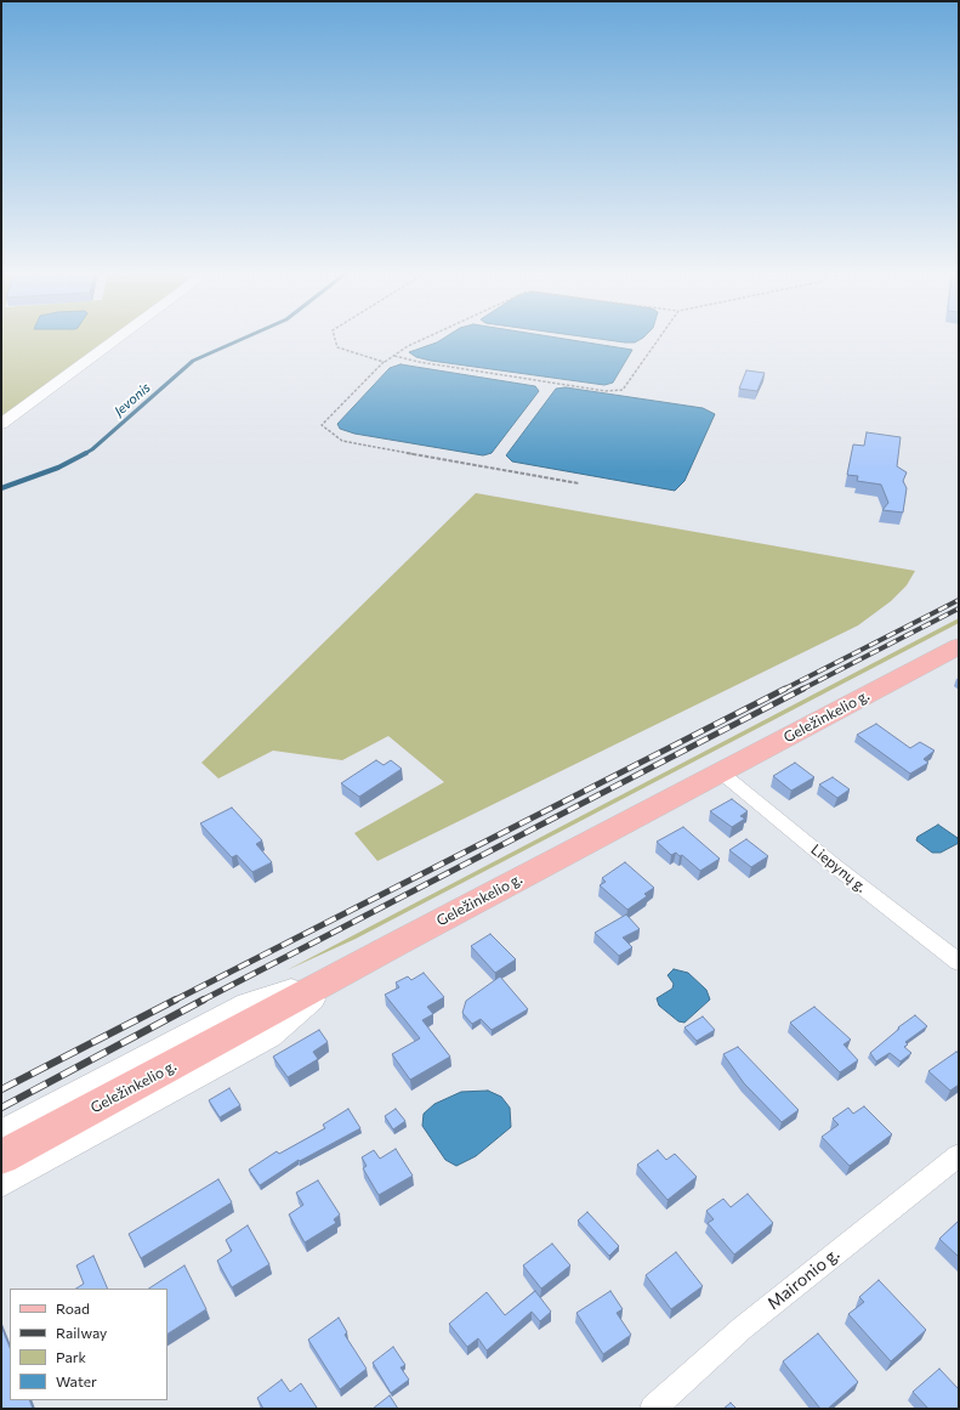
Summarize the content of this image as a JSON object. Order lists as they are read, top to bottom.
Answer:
{
  "streets": {
    "main road": ["Geležinkelio g."],
    "street": ["Liepynų g.", "Maironio g."]
  },
  "crossings": [
    ["Geležinkelio g.", "Liepynų g."]
  ],
  "water": ["Jevonis"],
  "legend": [
    "Road",
    "Railway",
    "Park",
    "Water"
  ]
}
